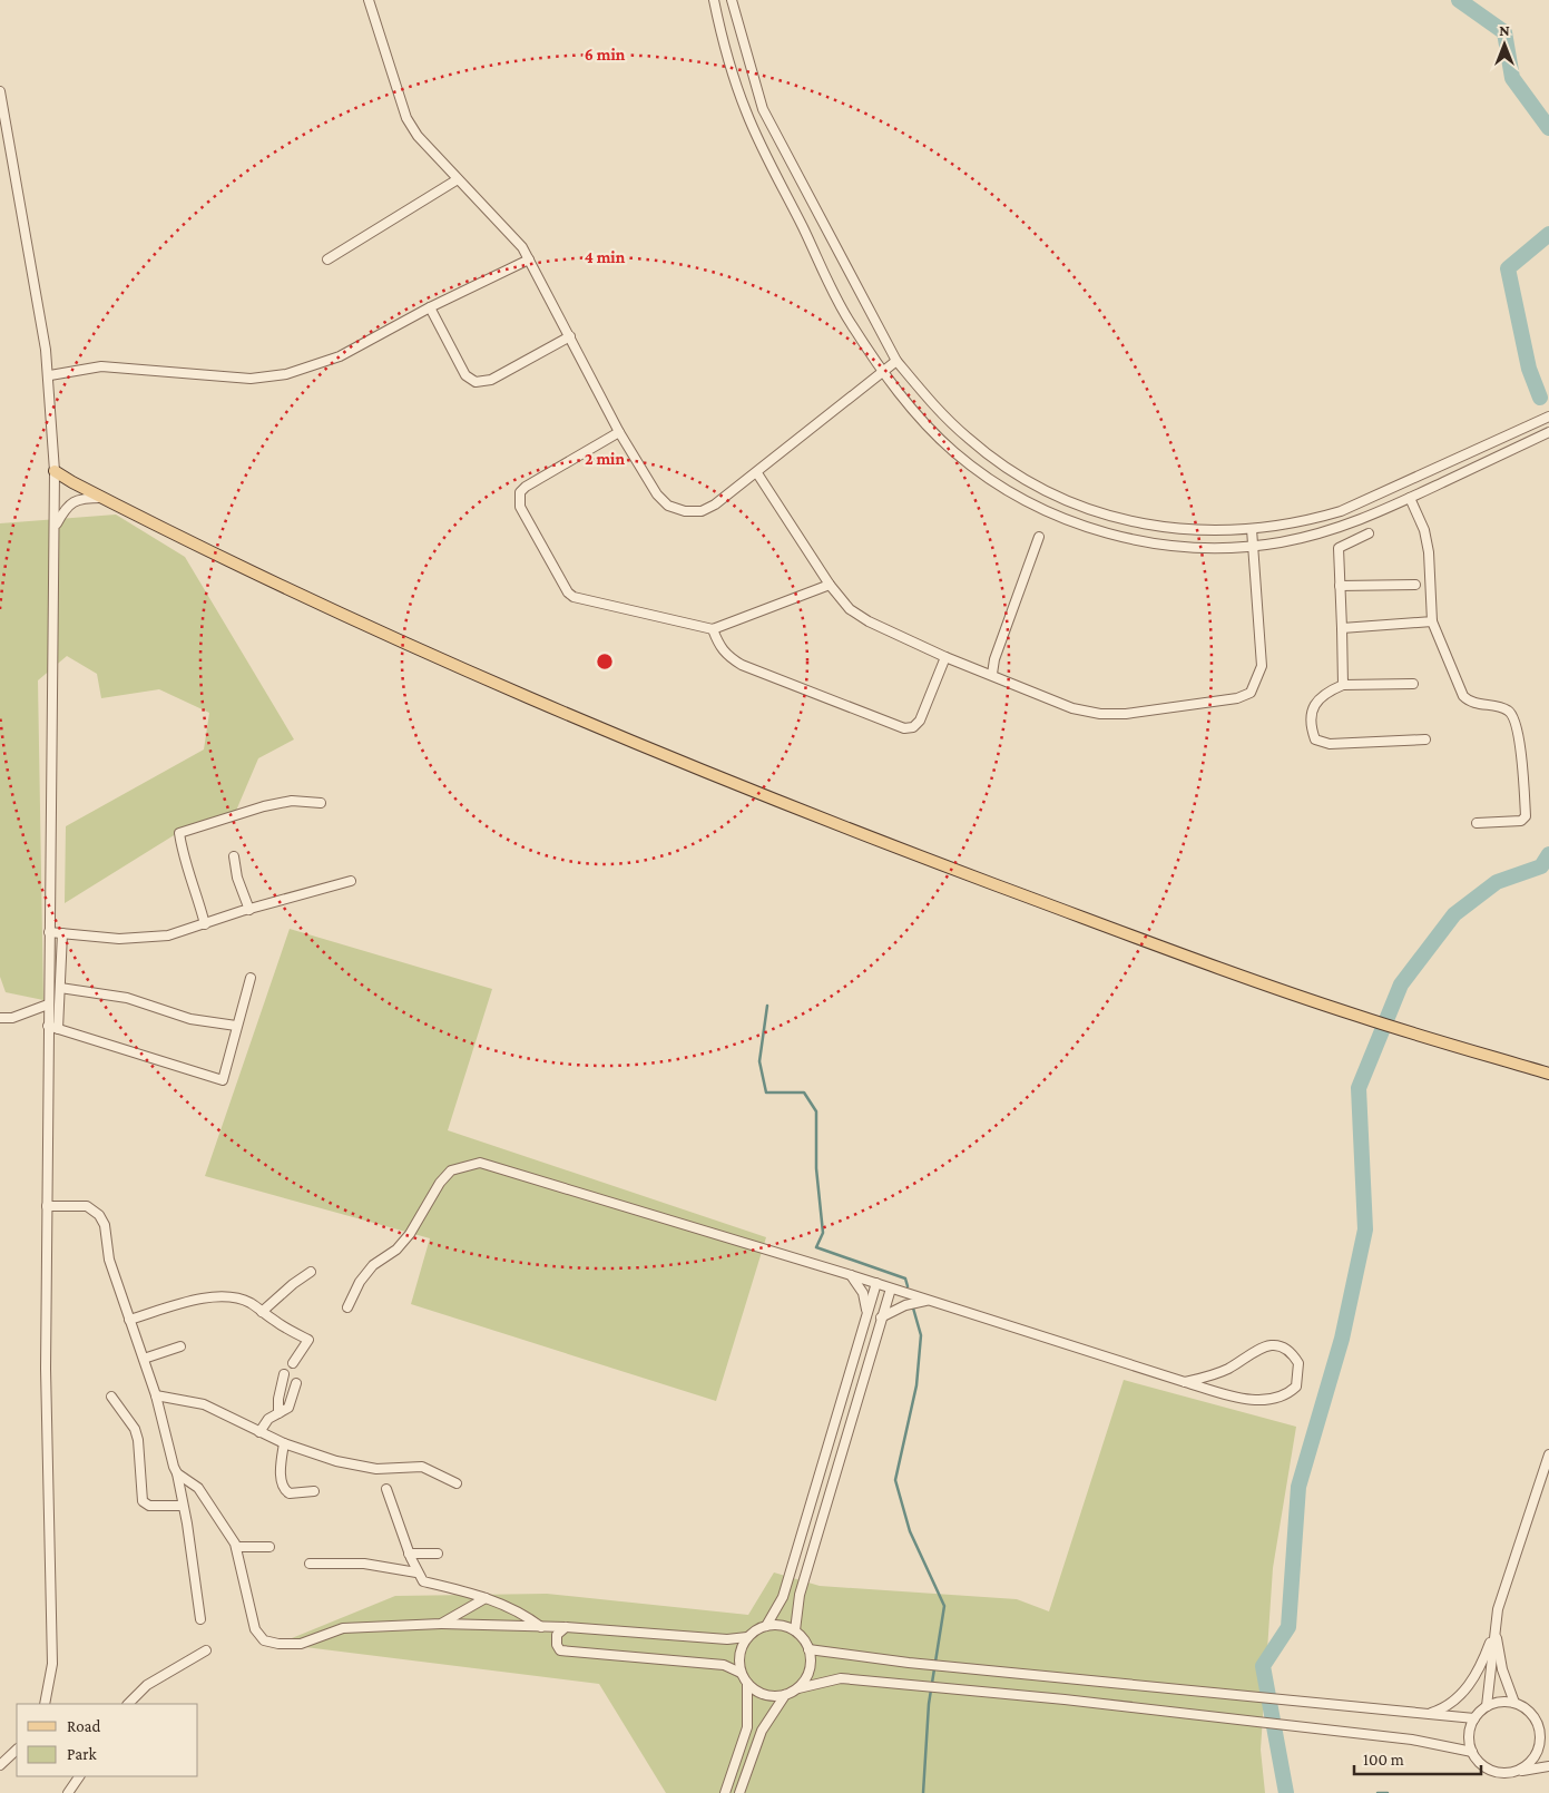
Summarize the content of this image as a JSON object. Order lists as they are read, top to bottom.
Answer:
{
  "legend": ["Road", "Park"],
  "scale_bar": "100 m",
  "north": "top",
  "rings": ["6 min", "4 min", "2 min"]
}
